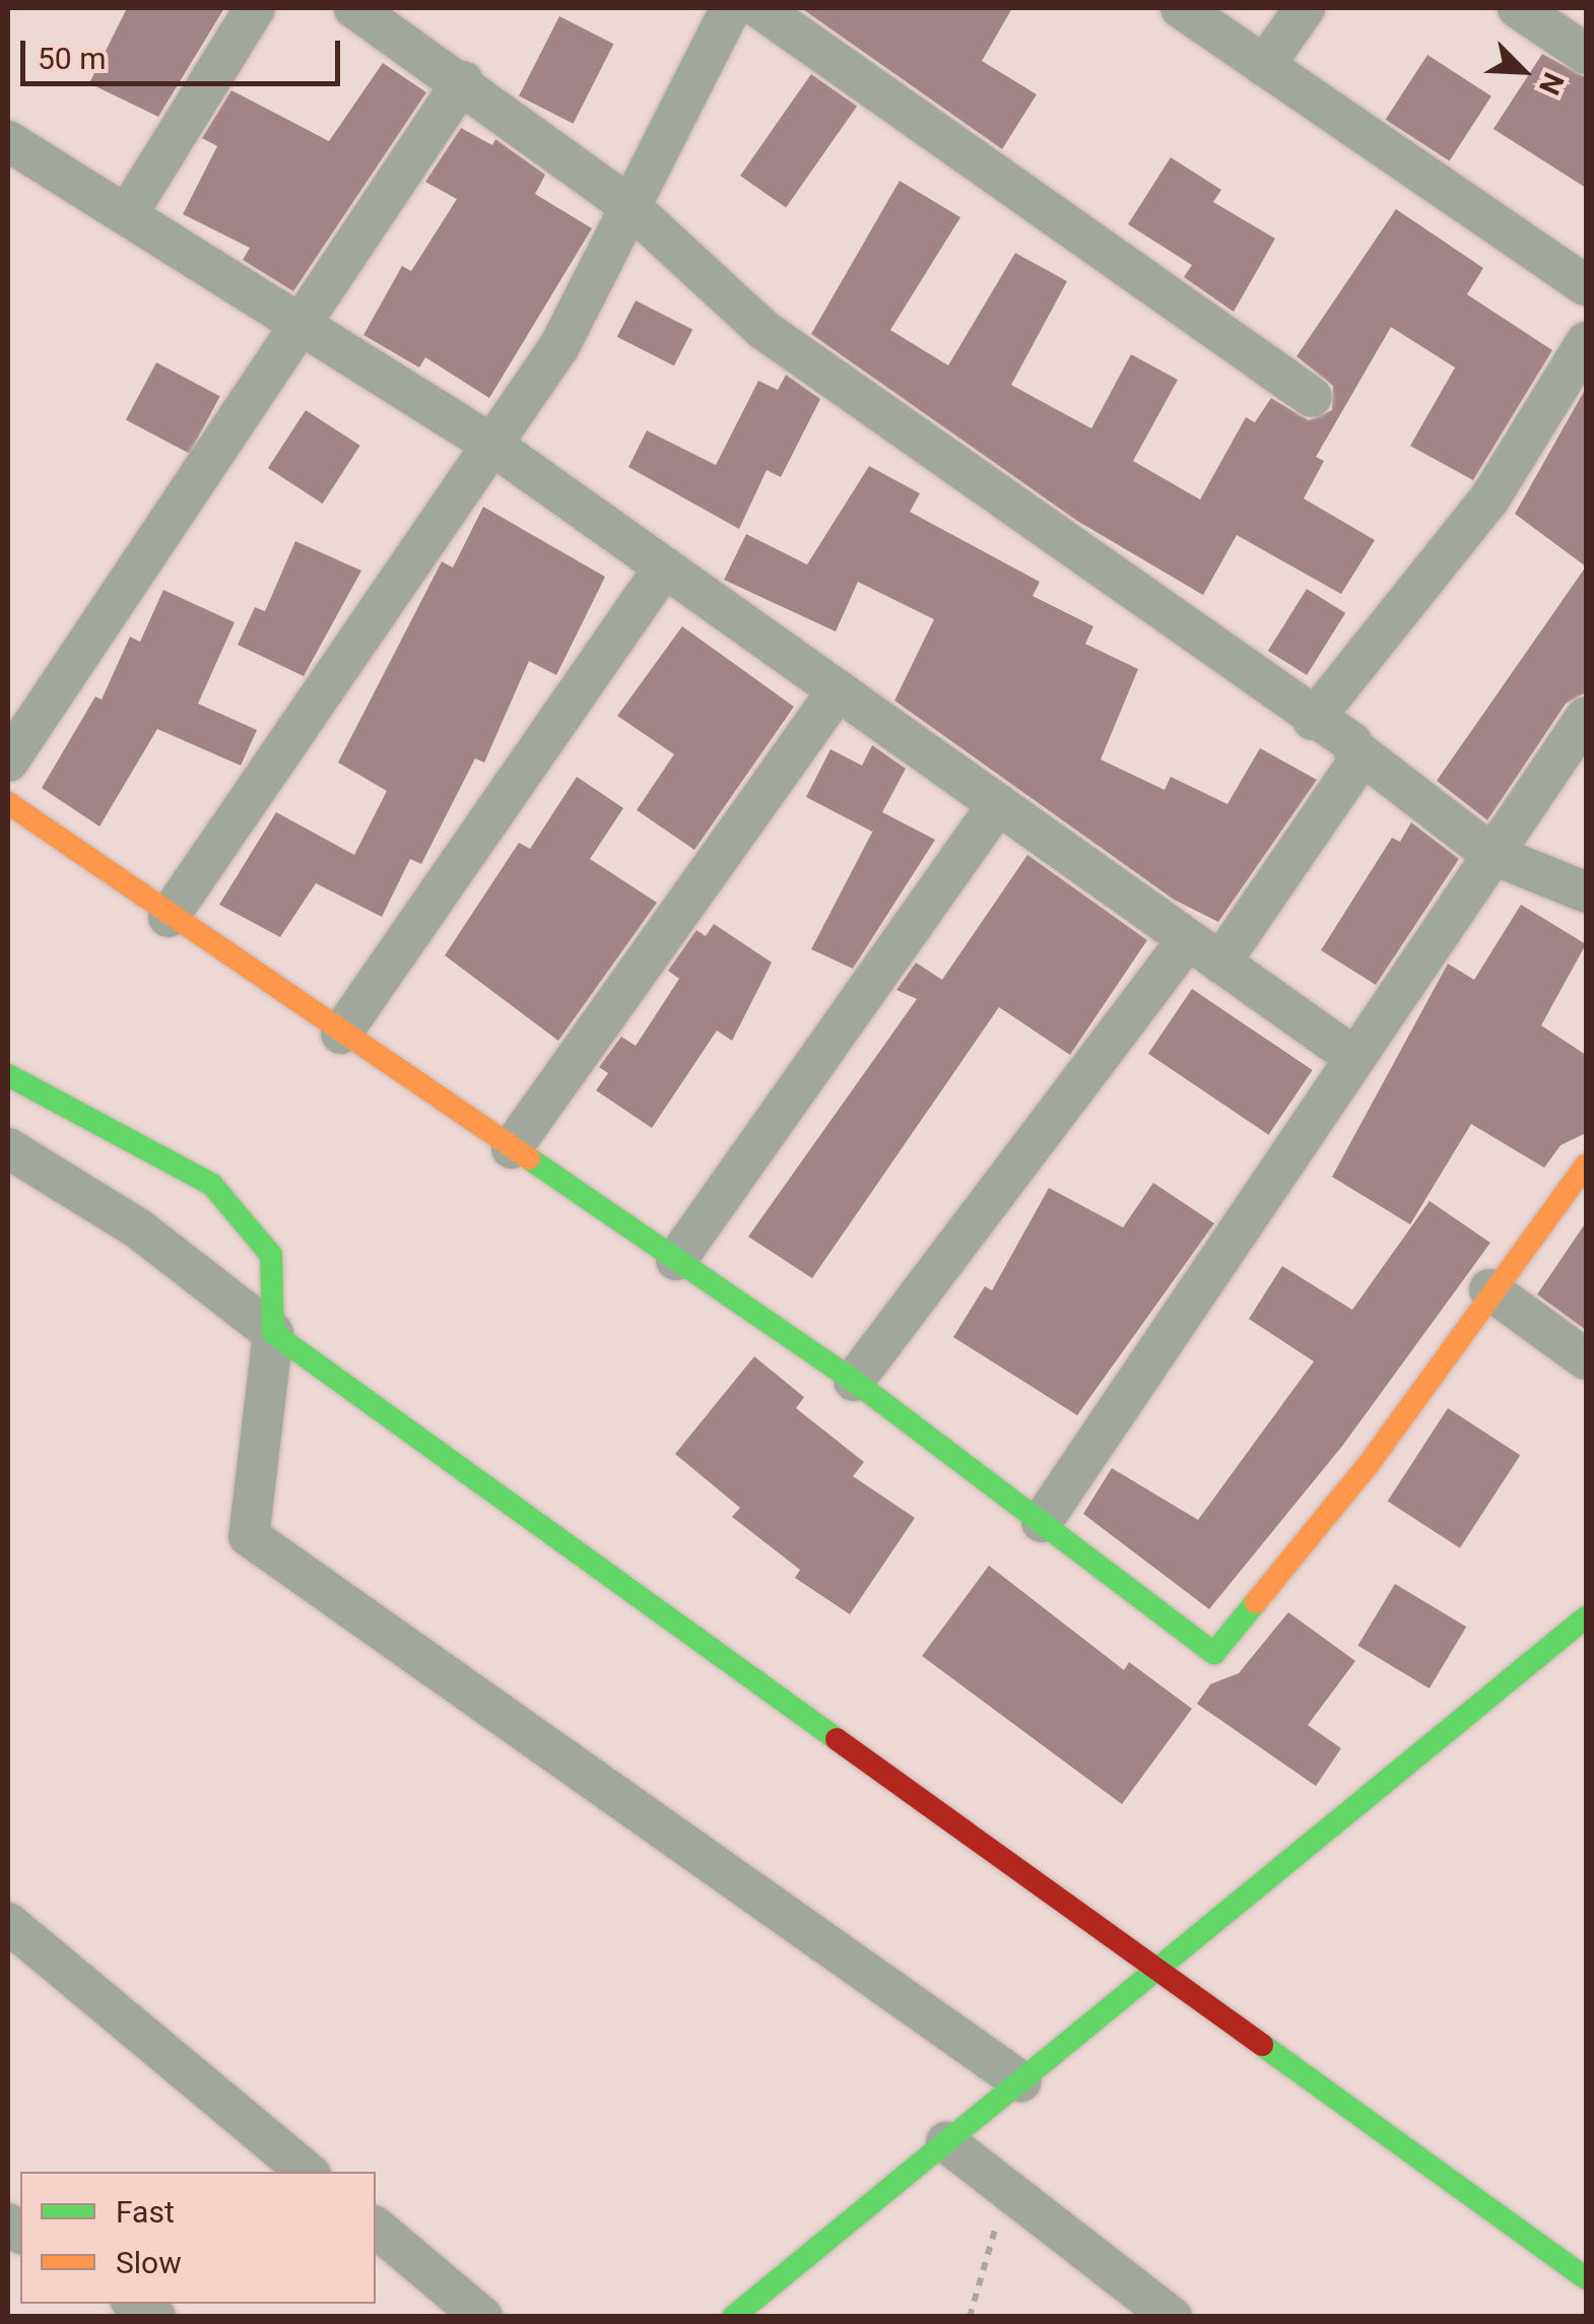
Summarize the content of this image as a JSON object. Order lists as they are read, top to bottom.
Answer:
{
  "legend": ["Fast", "Slow"],
  "scale_bar": "50 m",
  "north": "bottom right"
}
